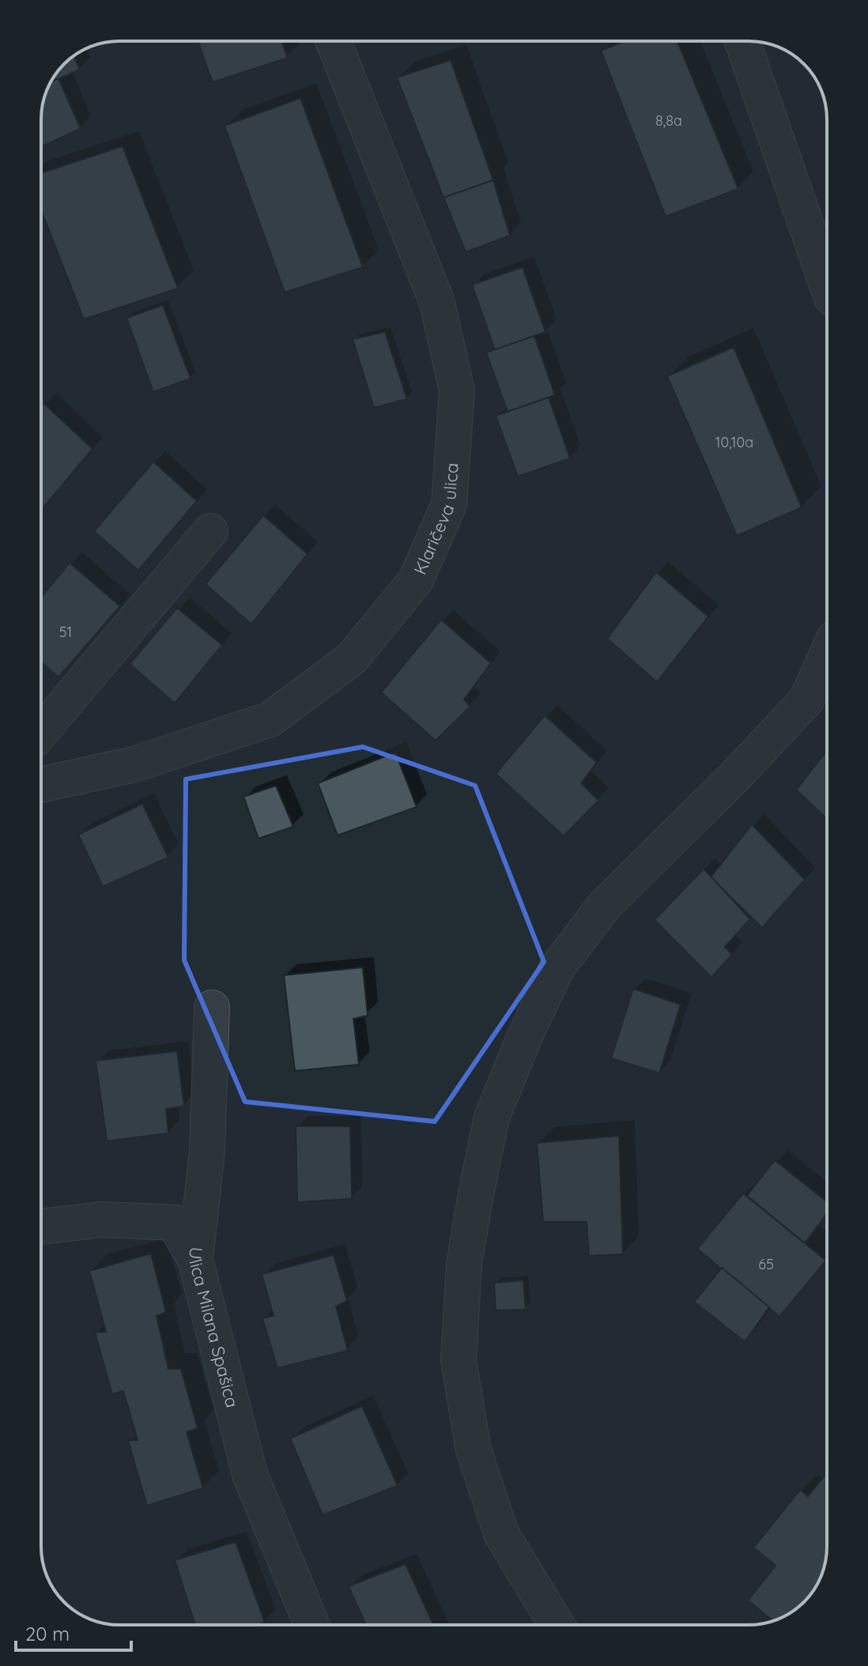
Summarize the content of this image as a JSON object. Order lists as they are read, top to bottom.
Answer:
{
  "streets": {
    "street": ["Klaričeva ulica", "Ulica Milana Spašica"]
  },
  "house_numbers": [
    "8,8a",
    "10,10a",
    "51",
    "65"
  ],
  "scale_bar": "20 m"
}
